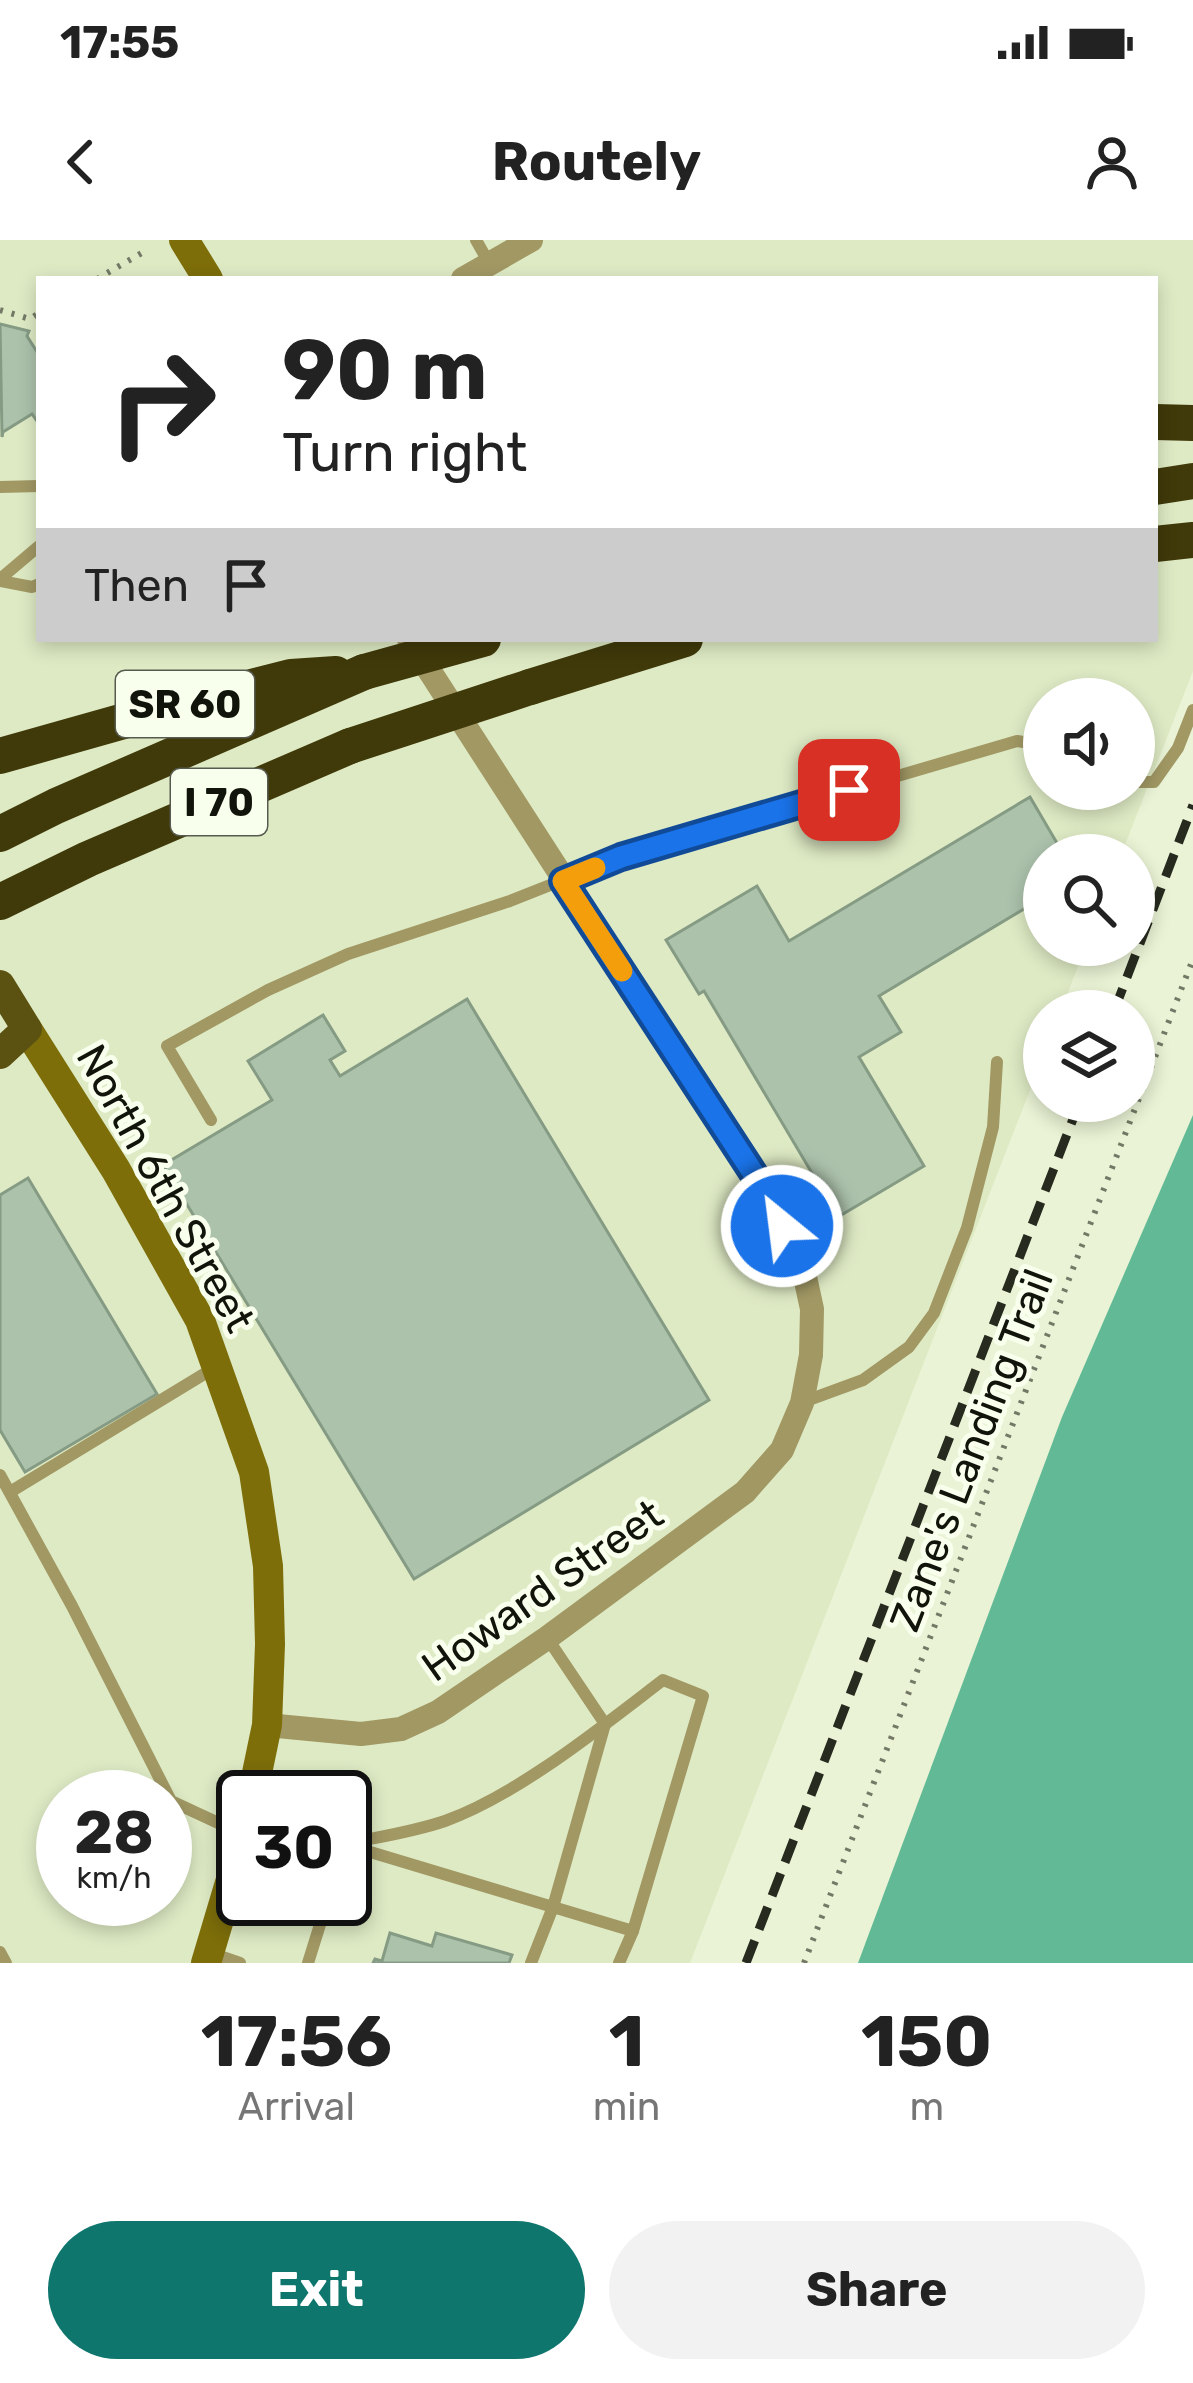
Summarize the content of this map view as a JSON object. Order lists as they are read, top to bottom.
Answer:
{
  "streets": {
    "highway": ["SR 60", "I 70"],
    "main road": ["North 6th Street"],
    "street": ["Howard Street"],
    "path": ["Zane's Landing Trail"]
  },
  "crossings": [
    ["SR 60", "I 70"],
    ["North 6th Street", "Howard Street"]
  ],
  "page": {
    "status": "17:55",
    "header": "Routely",
    "turn": ["90 m", "Turn right"],
    "then": "Then",
    "speed": "28 km/h",
    "limit": "30",
    "eta": [
      "17:56",
      "Arrival",
      "1",
      "min",
      "150",
      "m"
    ],
    "buttons": ["Exit", "Share"]
  }
}
